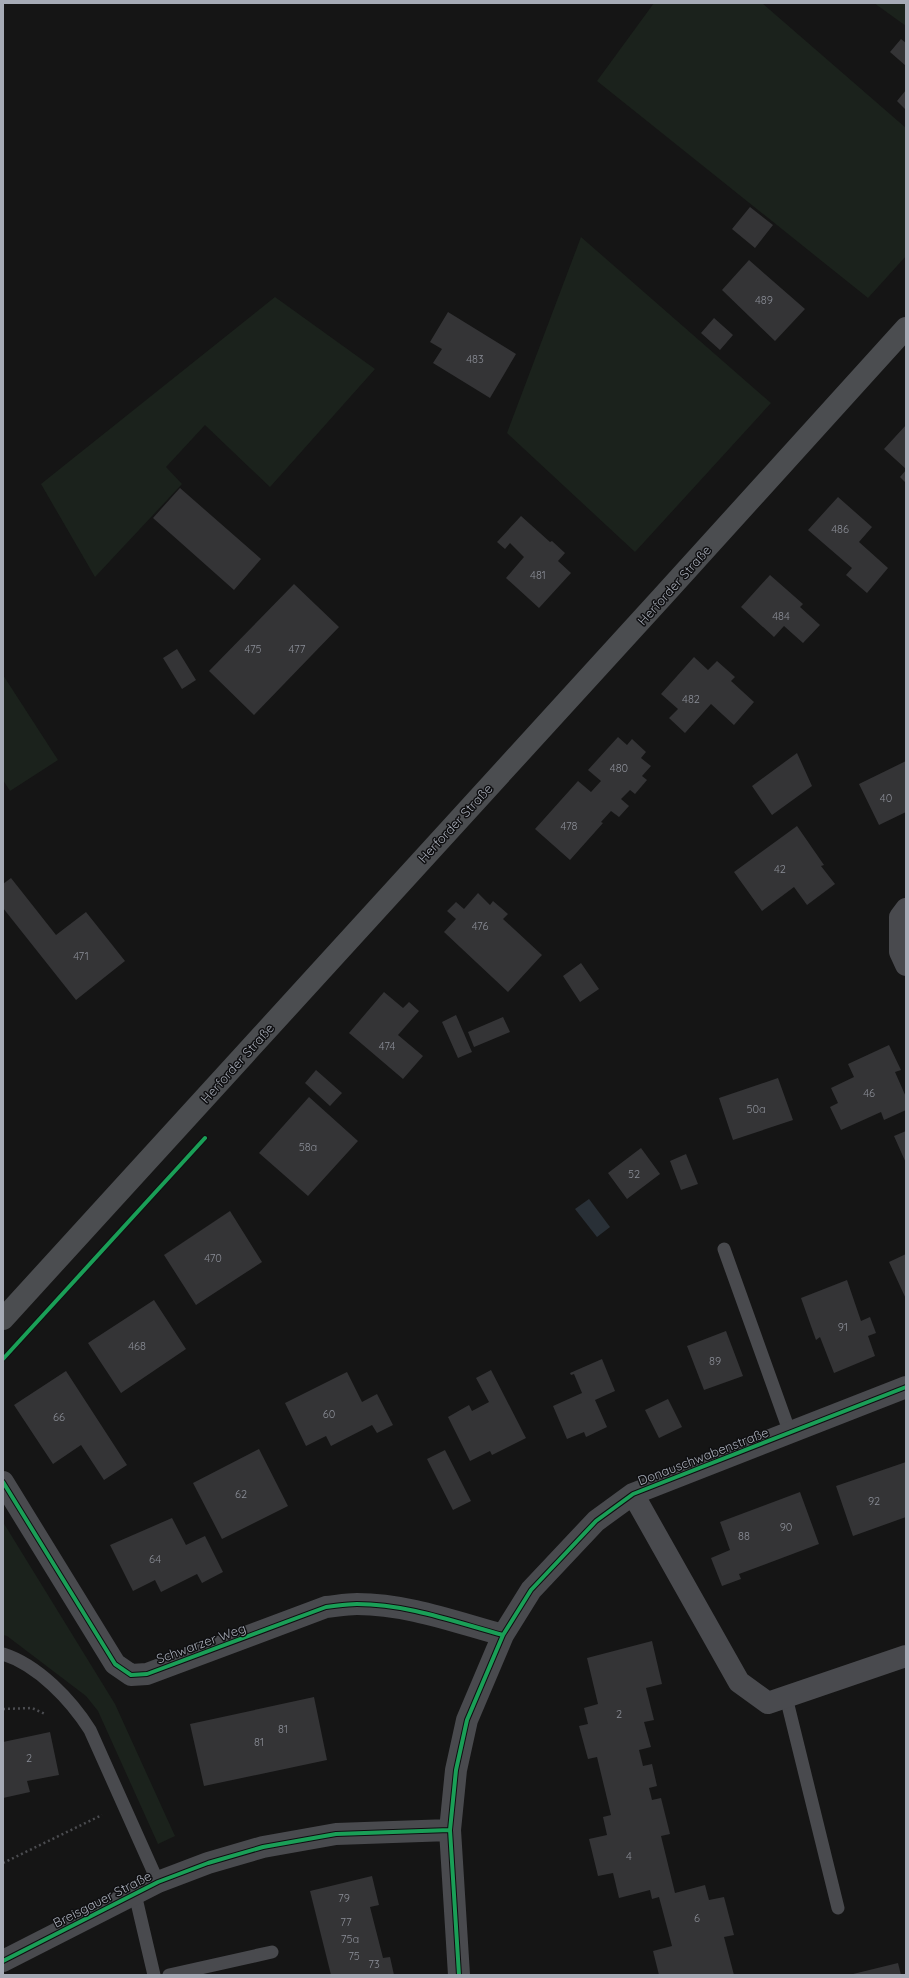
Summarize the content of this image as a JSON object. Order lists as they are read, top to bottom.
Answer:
{
  "streets": {
    "main road": ["Herforder Straße"],
    "street": ["Donauschwabenstraße", "Schwarzer Weg", "Breisgauer Straße"]
  },
  "crossings": [
    ["Donauschwabenstraße", "Schwarzer Weg"],
    ["Donauschwabenstraße", "Breisgauer Straße"]
  ],
  "house_numbers": [
    "489",
    "483",
    "486",
    "481",
    "484",
    "475",
    "477",
    "482",
    "480",
    "40",
    "478",
    "42",
    "476",
    "471",
    "474",
    "46",
    "50a",
    "58a",
    "52",
    "470",
    "91",
    "468",
    "89",
    "60",
    "66",
    "62",
    "92",
    "90",
    "88",
    "64",
    "2",
    "81",
    "81",
    "2",
    "4",
    "79",
    "6",
    "77",
    "75a",
    "75",
    "73"
  ]
}
